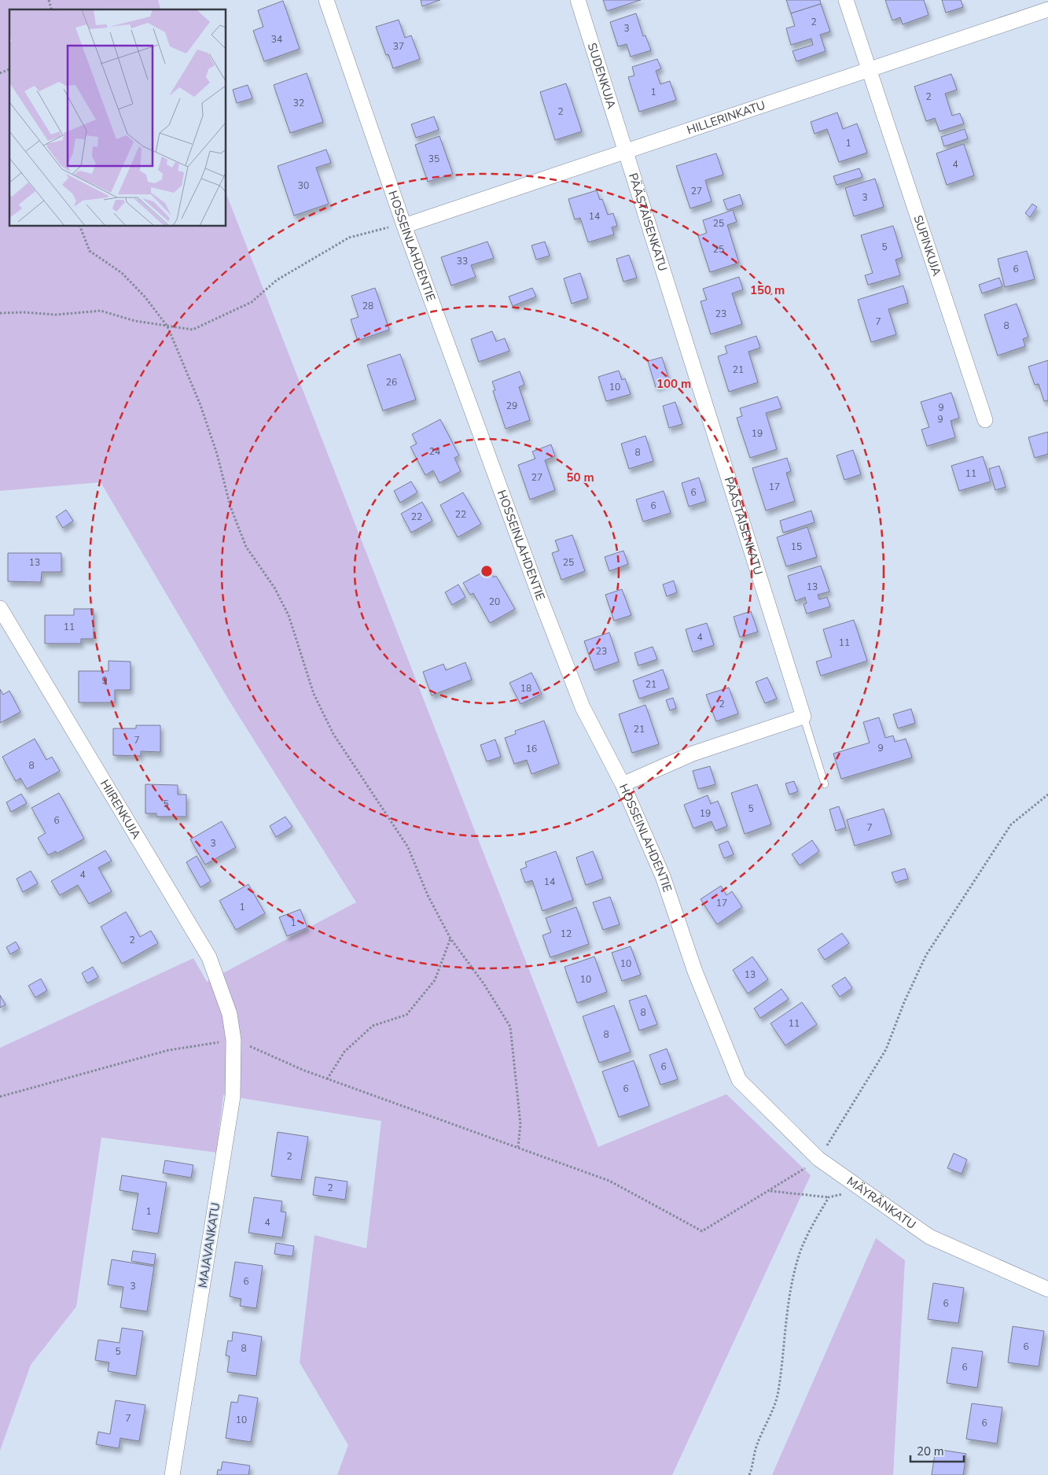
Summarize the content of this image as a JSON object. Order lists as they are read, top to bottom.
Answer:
{
  "streets": {
    "street": [
      "SUDENKUJA",
      "HILLERINKATU",
      "PÄÄSTÄISENKATU",
      "HOSSEINLAHDENTIE",
      "SUPINKUJA",
      "HIIRENKUJA",
      "MÄYRÄNKATU",
      "MAJAVANKATU"
    ]
  },
  "crossings": [
    ["SUDENKUJA", "HILLERINKATU"],
    ["SUDENKUJA", "PÄÄSTÄISENKATU"],
    ["HILLERINKATU", "PÄÄSTÄISENKATU"],
    ["HILLERINKATU", "HOSSEINLAHDENTIE"],
    ["HILLERINKATU", "SUPINKUJA"],
    ["HOSSEINLAHDENTIE", "MÄYRÄNKATU"],
    ["HIIRENKUJA", "MAJAVANKATU"]
  ],
  "house_numbers": [
    "2",
    "3",
    "34",
    "37",
    "1",
    "2",
    "32",
    "2",
    "1",
    "35",
    "4",
    "30",
    "27",
    "3",
    "14",
    "25",
    "5",
    "25",
    "33",
    "6",
    "28",
    "23",
    "7",
    "8",
    "21",
    "26",
    "10",
    "29",
    "9",
    "9",
    "19",
    "24",
    "8",
    "11",
    "27",
    "17",
    "6",
    "6",
    "22",
    "22",
    "15",
    "13",
    "25",
    "13",
    "20",
    "11",
    "4",
    "11",
    "23",
    "9",
    "21",
    "18",
    "2",
    "21",
    "7",
    "9",
    "16",
    "8",
    "5",
    "5",
    "19",
    "6",
    "7",
    "3",
    "4",
    "14",
    "17",
    "1",
    "1",
    "12",
    "2",
    "10",
    "13",
    "10",
    "8",
    "11",
    "8",
    "6",
    "6",
    "2",
    "2",
    "1",
    "4",
    "6",
    "3",
    "6",
    "6",
    "8",
    "5",
    "6",
    "7",
    "10",
    "6"
  ],
  "scale_bar": "20 m",
  "rings": ["150 m", "100 m", "50 m"]
}
